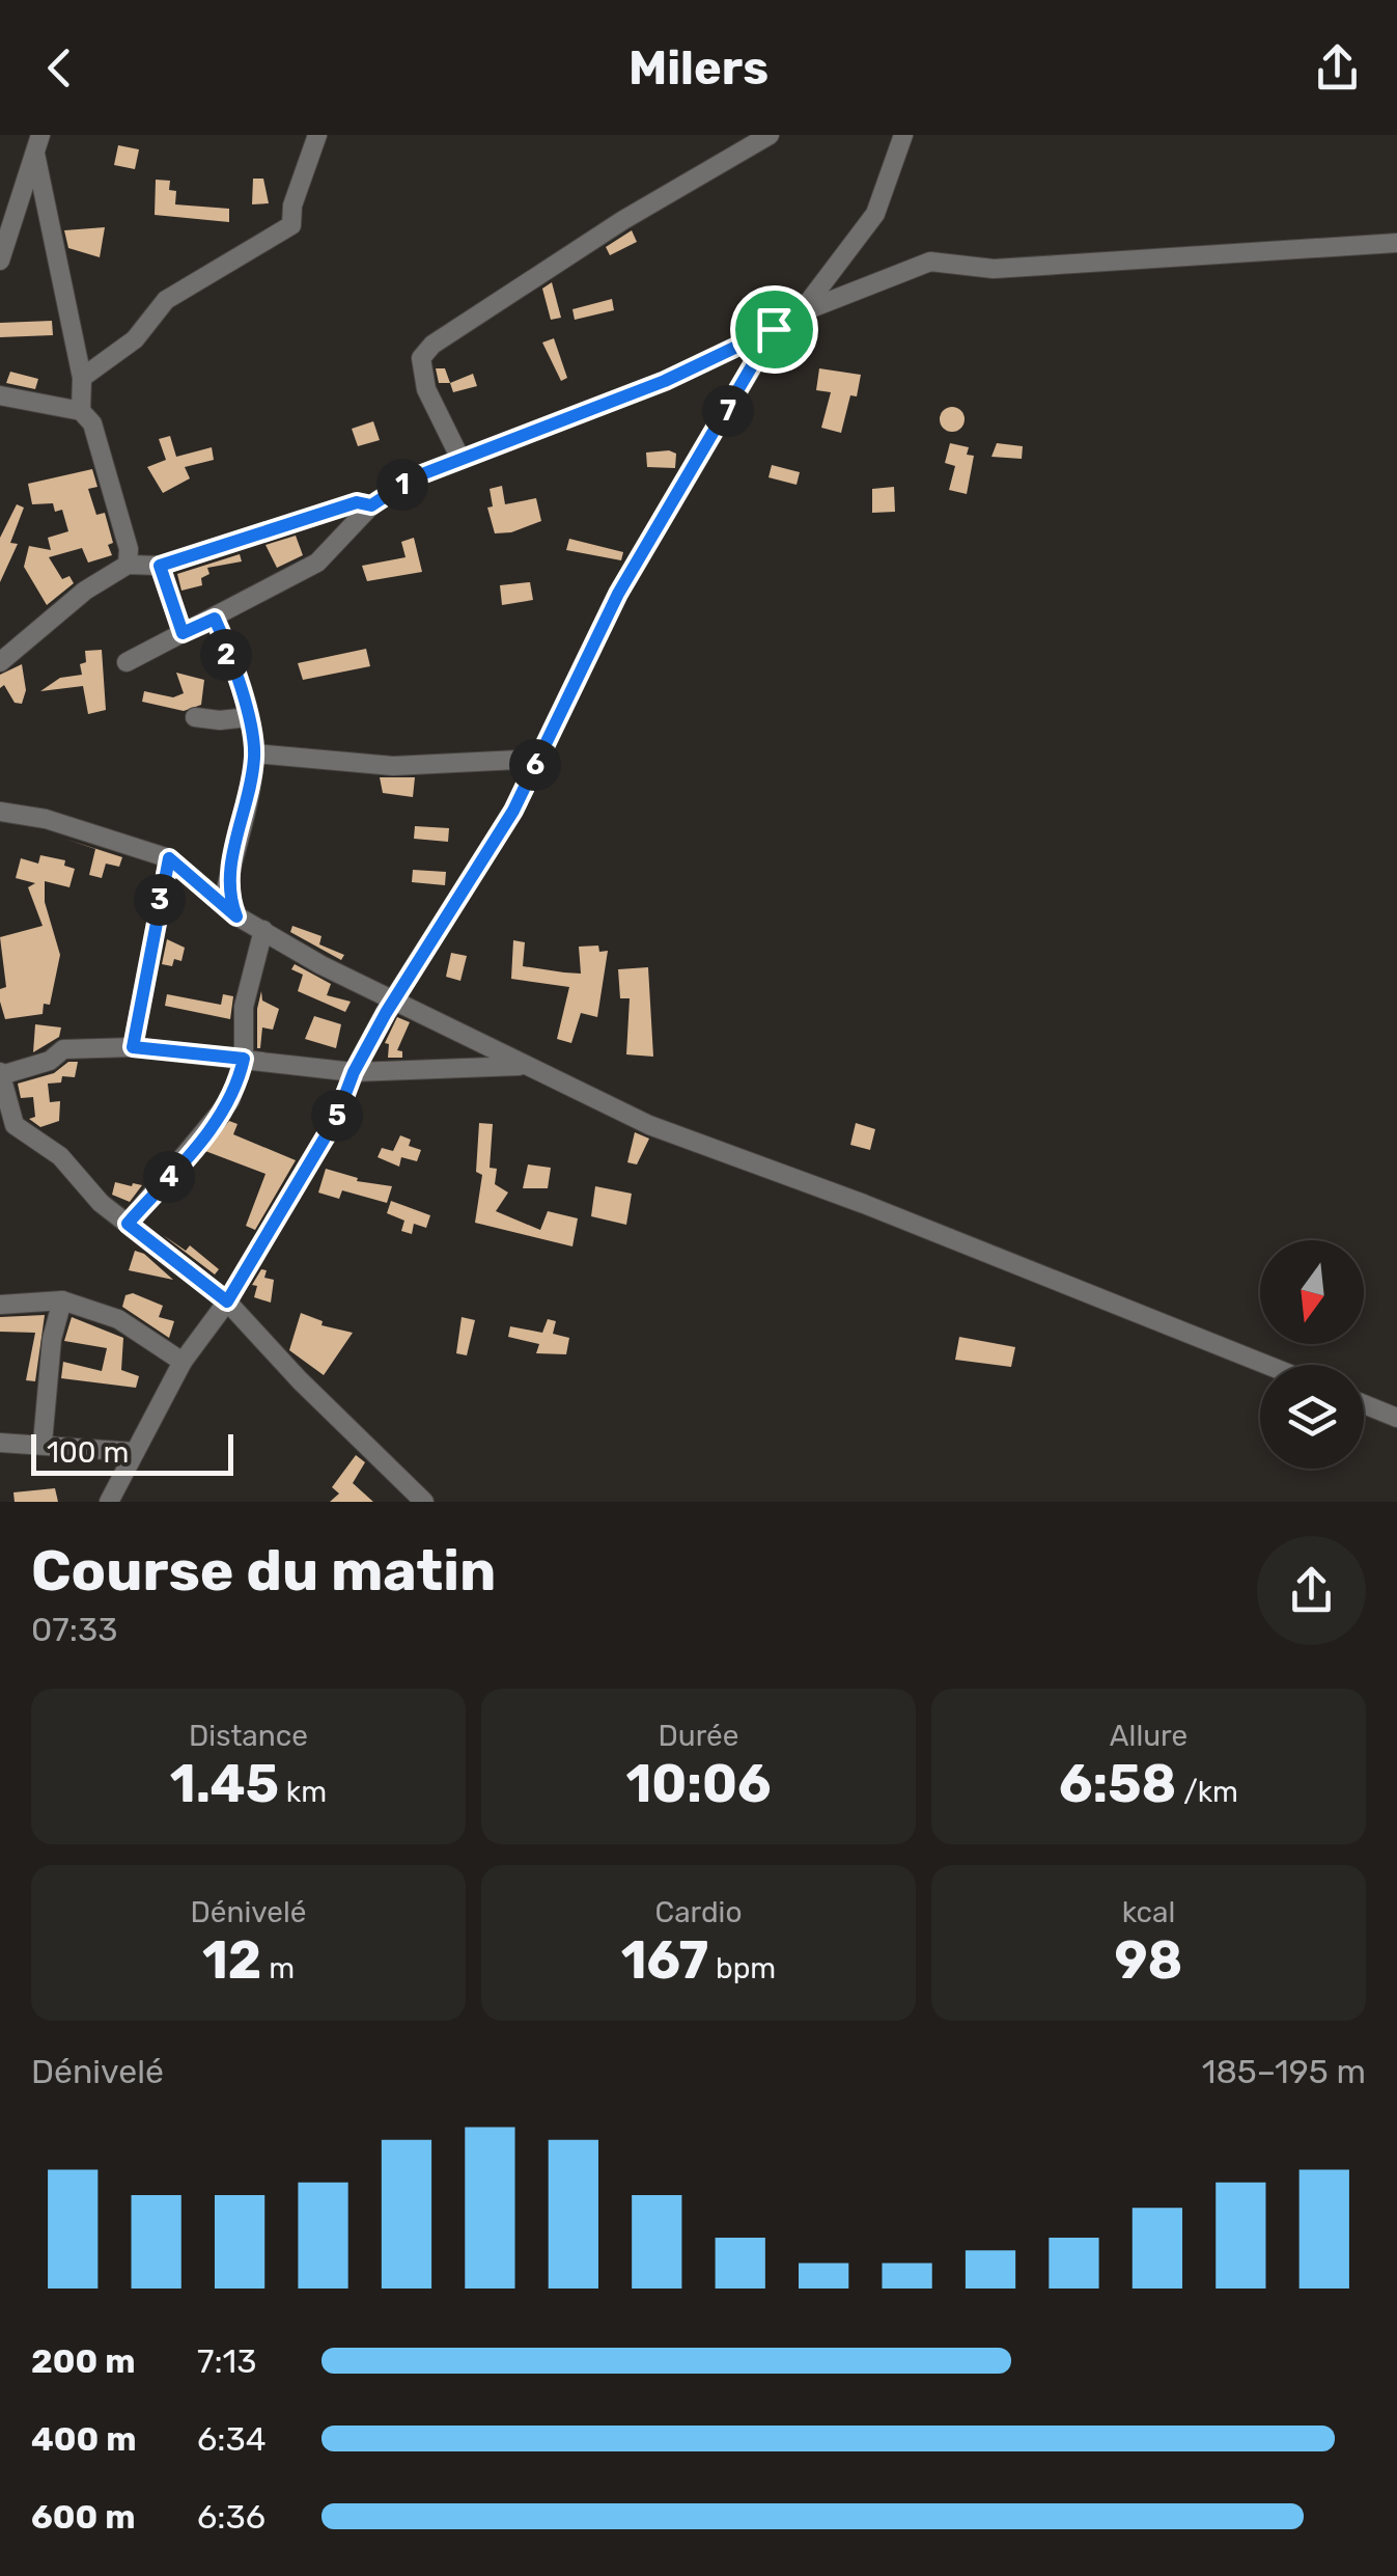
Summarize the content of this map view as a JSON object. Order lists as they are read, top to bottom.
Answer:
{
  "scale_bar": "100 m",
  "north": "bottom",
  "page": {
    "header": "Milers",
    "pins": [
      "7",
      "1",
      "2",
      "6",
      "3",
      "5",
      "4"
    ],
    "scale": "100 m",
    "heading": ["Course du matin", "07:33"],
    "stats": [
      ["Distance", "1.45 km"],
      ["Durée", "10:06"],
      ["Allure", "6:58 /km"],
      ["Dénivelé", "12 m"],
      ["Cardio", "167 bpm"],
      ["kcal", "98"]
    ],
    "chart": ["Dénivelé", "185–195 m"],
    "list": [
      {
        "name": "200 m",
        "note": "7:13"
      },
      {
        "name": "400 m",
        "note": "6:34"
      },
      {
        "name": "600 m",
        "note": "6:36"
      }
    ]
  }
}
